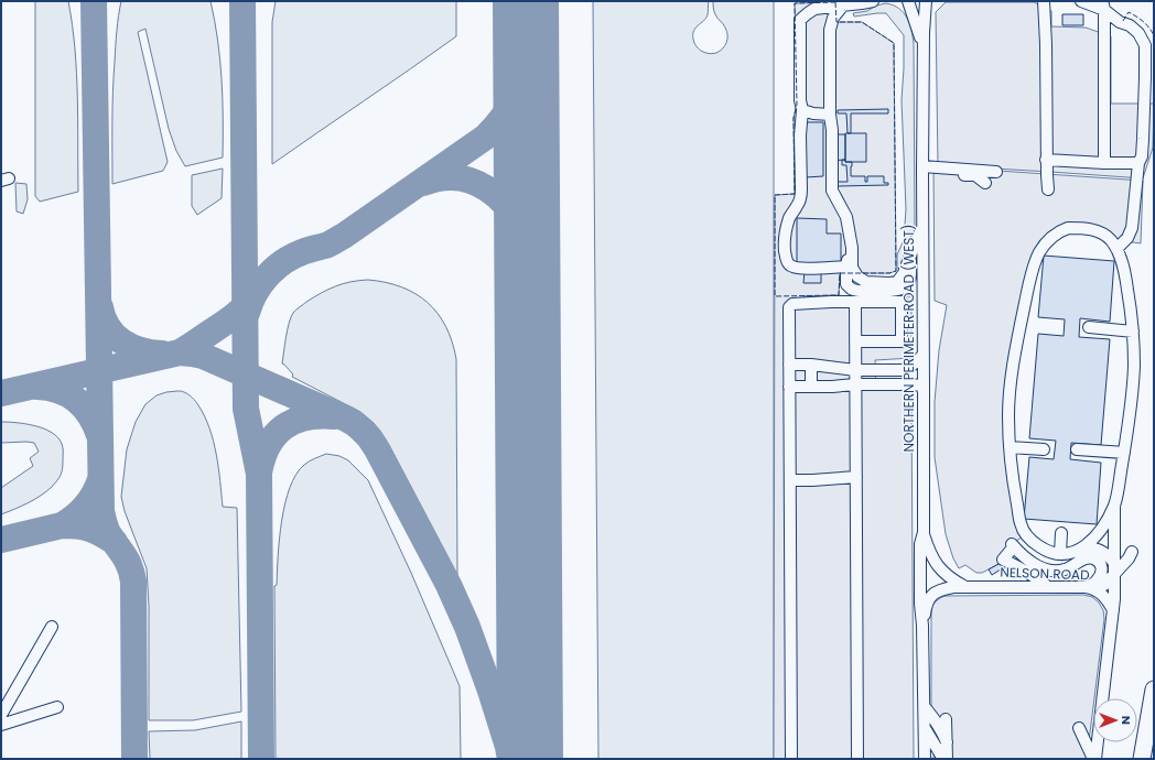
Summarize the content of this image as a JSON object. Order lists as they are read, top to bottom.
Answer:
{
  "streets": {
    "street": ["NORTHERN PERIMETER ROAD (WEST)", "NELSON ROAD"]
  },
  "crossings": [
    ["NORTHERN PERIMETER ROAD (WEST)", "NELSON ROAD"]
  ],
  "north": "right"
}
